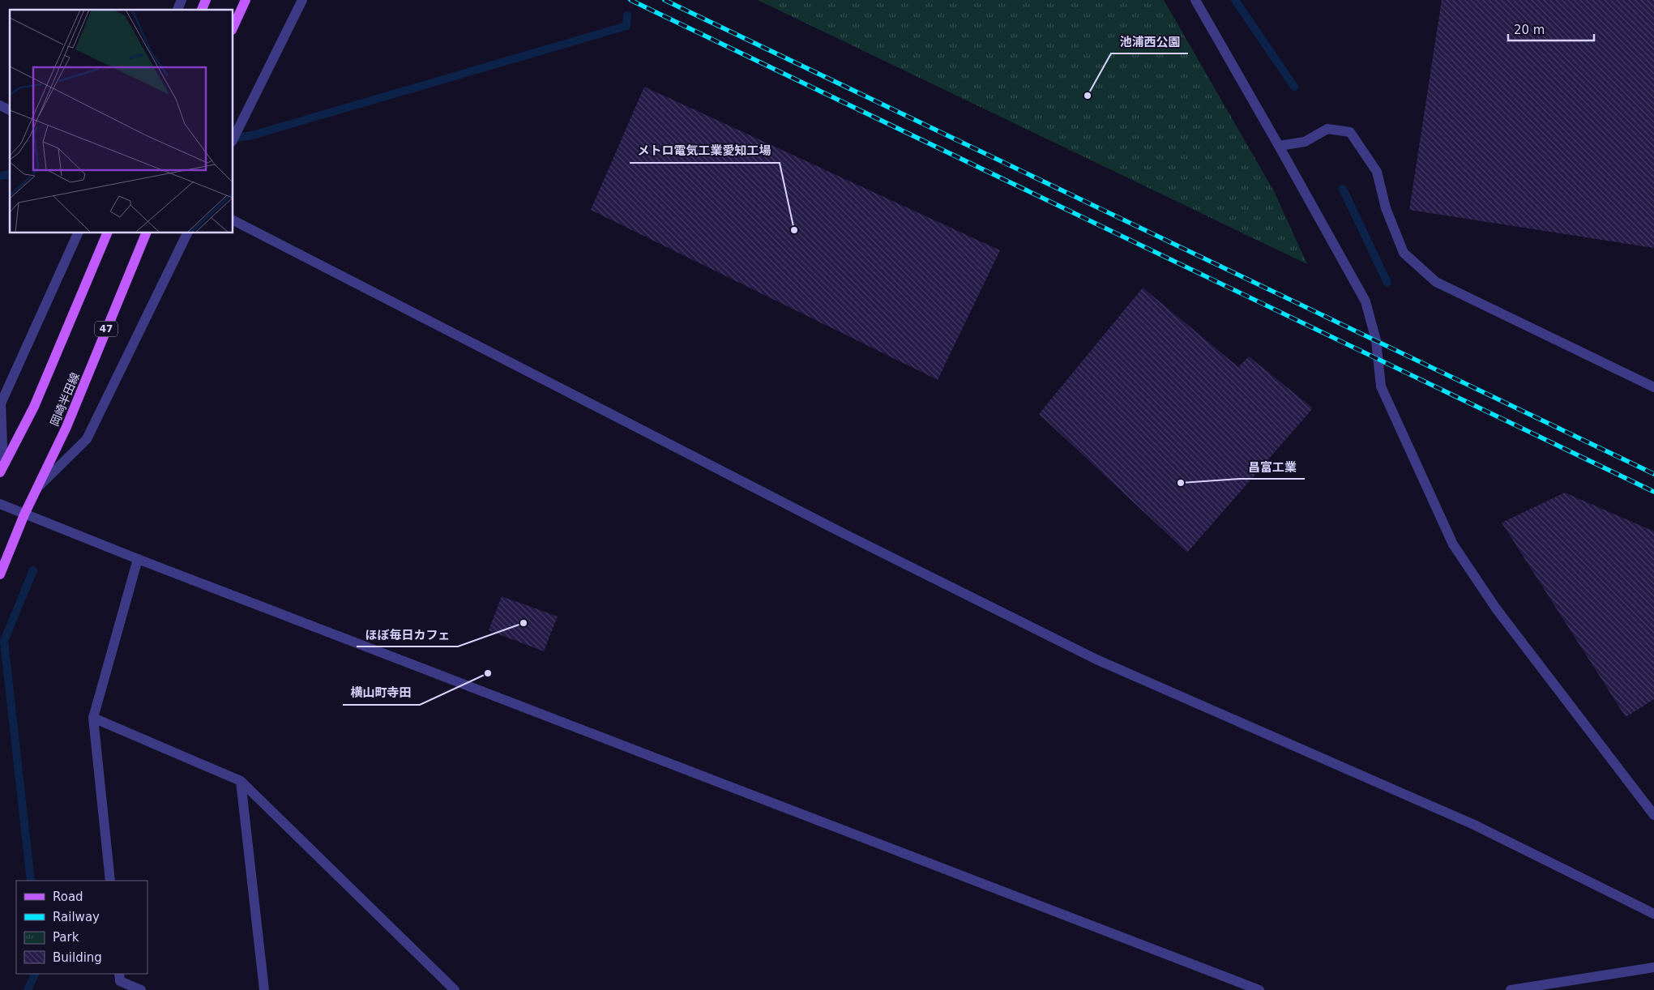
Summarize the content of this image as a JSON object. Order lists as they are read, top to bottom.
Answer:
{
  "streets": {
    "main road": ["47", "岡崎半田線"]
  },
  "places": [
    "池浦西公園",
    "メトロ電気工業愛知工場",
    "昌富工業",
    "ほぼ毎日カフェ",
    "横山町寺田"
  ],
  "legend": [
    "Road",
    "Railway",
    "Park",
    "Building"
  ],
  "scale_bar": "20 m"
}
